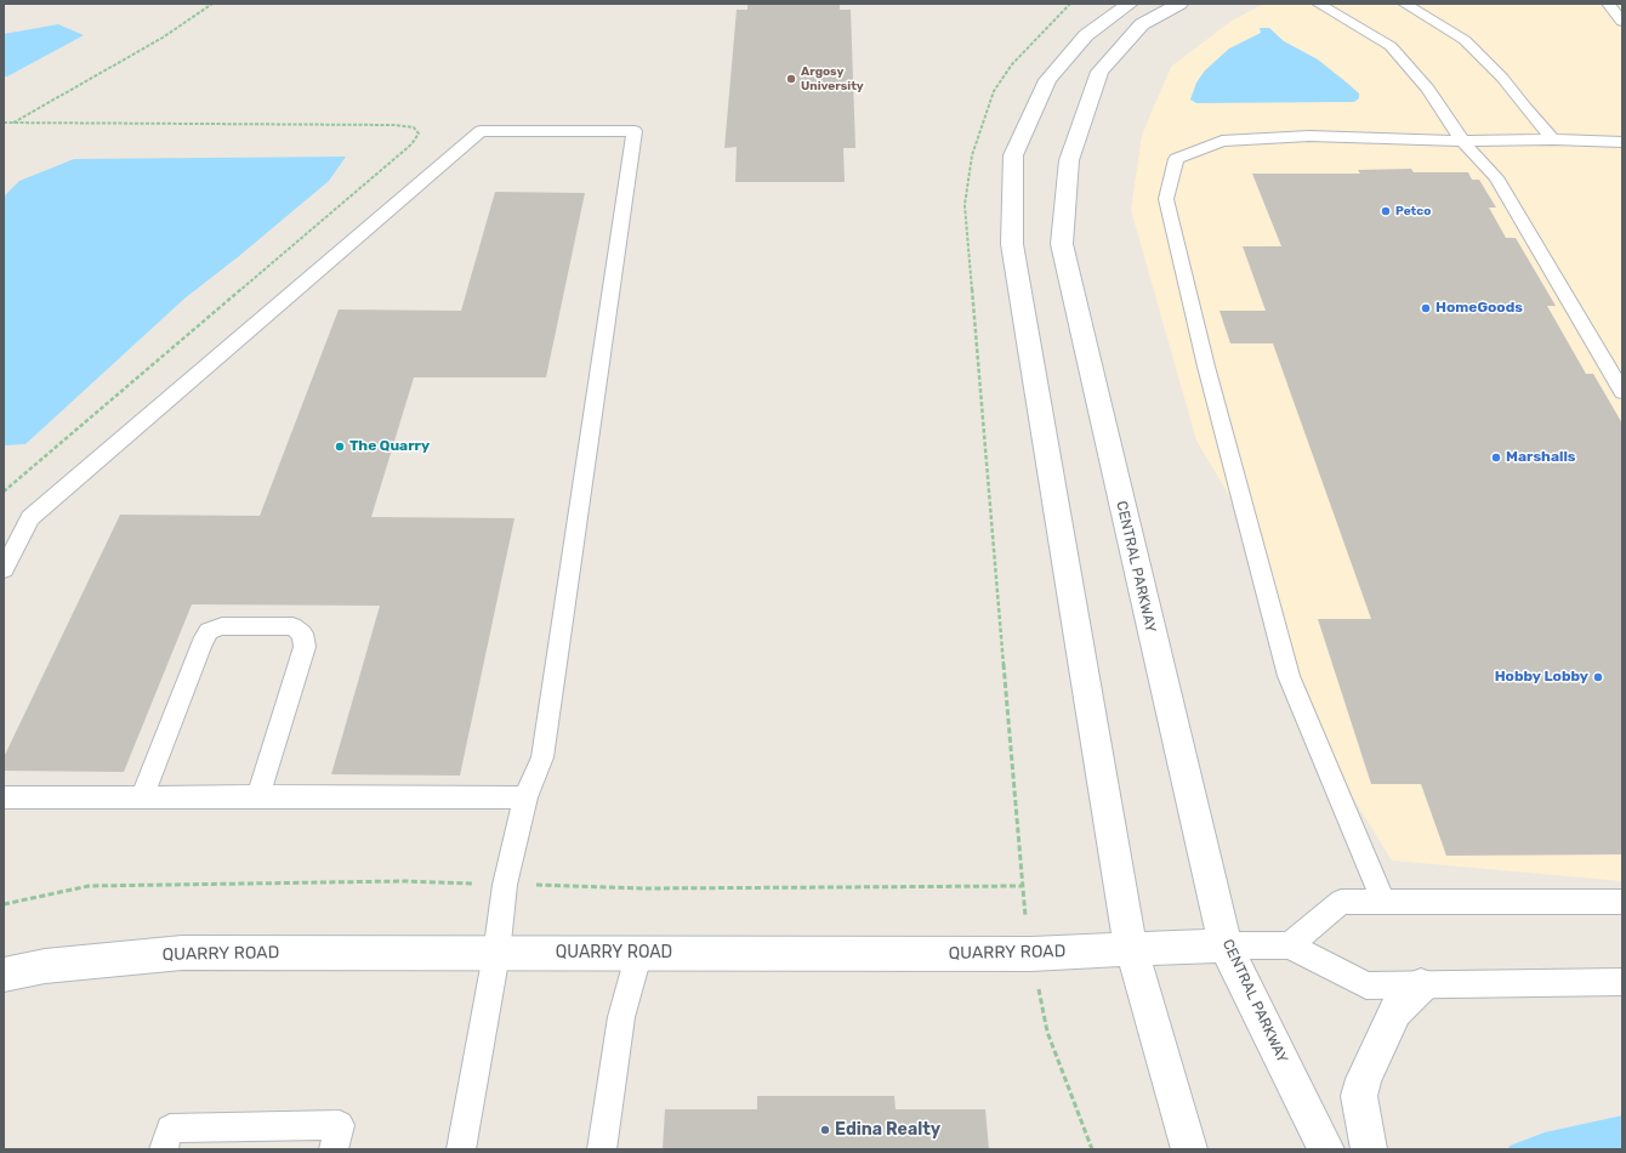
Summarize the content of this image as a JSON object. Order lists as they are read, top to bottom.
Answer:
{
  "streets": {
    "street": ["CENTRAL PARKWAY", "QUARRY ROAD"]
  },
  "crossings": [
    ["CENTRAL PARKWAY", "QUARRY ROAD"]
  ],
  "places": [
    "Argosy University",
    "Petco",
    "HomeGoods",
    "The Quarry",
    "Marshalls",
    "Hobby Lobby",
    "Edina Realty"
  ]
}
